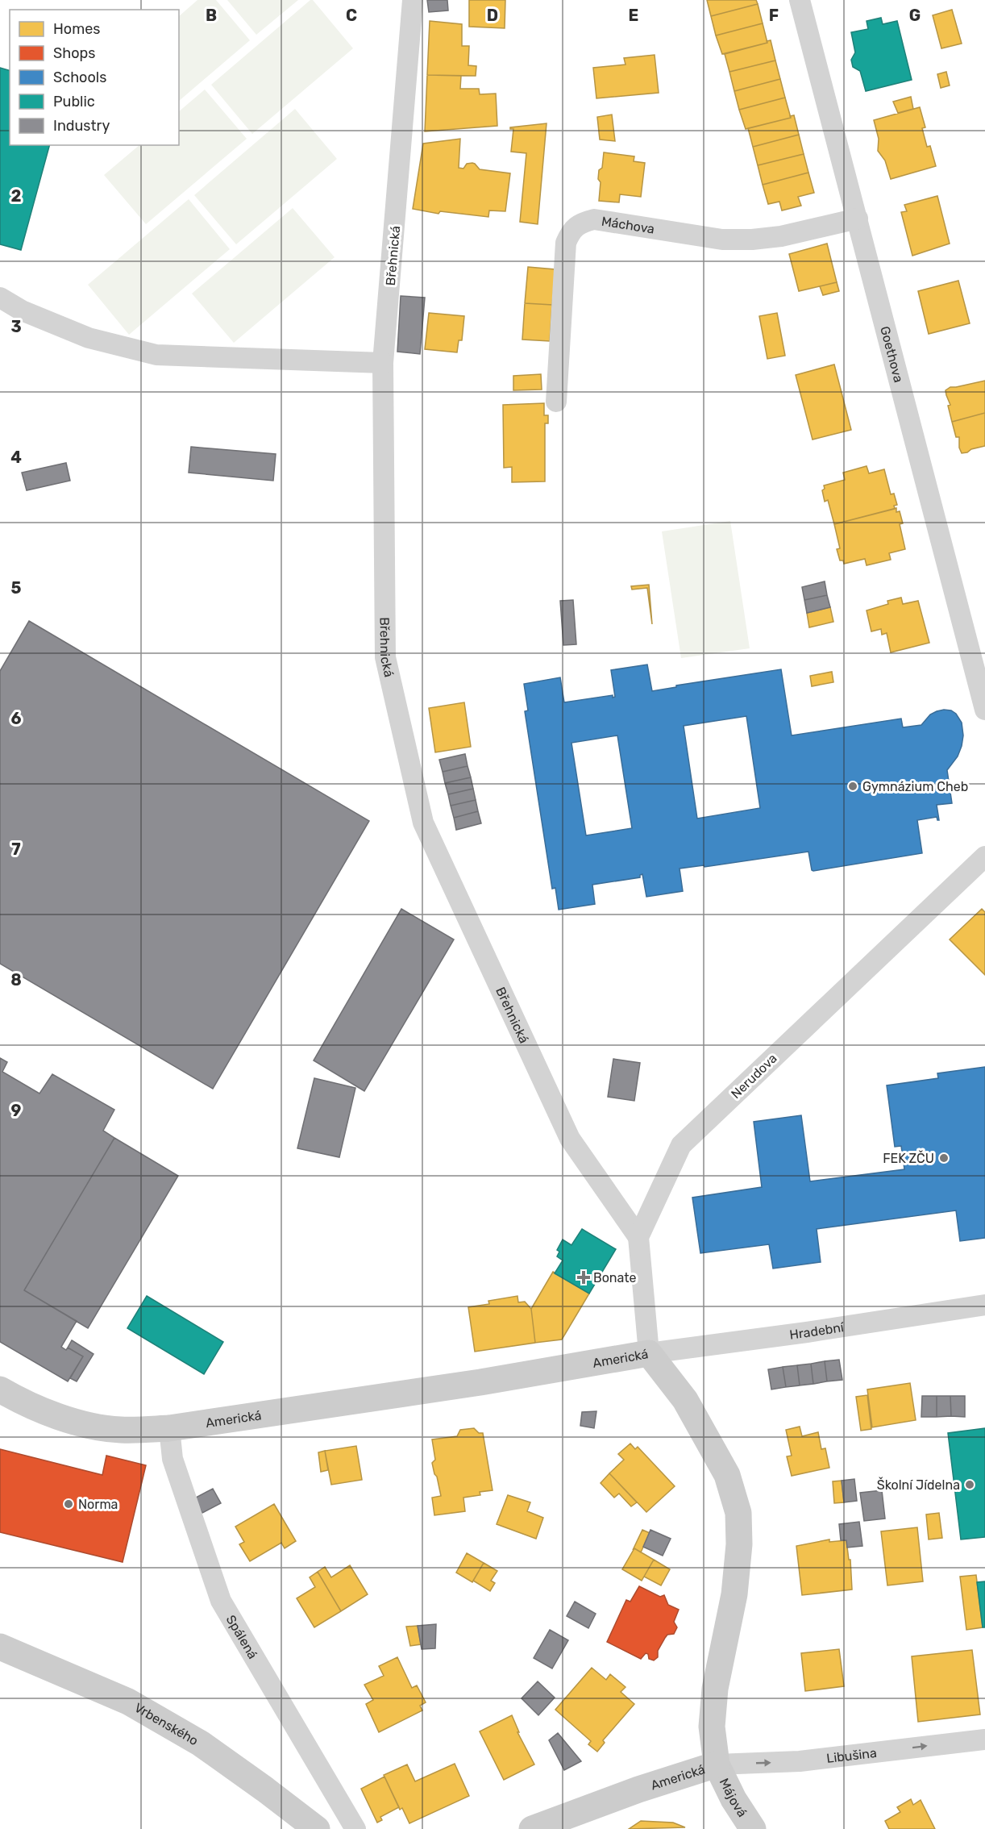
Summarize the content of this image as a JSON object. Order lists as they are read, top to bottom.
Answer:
{
  "streets": {
    "street": [
      "Máchova",
      "Břehnická",
      "Goethova",
      "Nerudova",
      "Hradební",
      "Americká",
      "Spálená",
      "Vrbenského",
      "Libušina",
      "Májová"
    ]
  },
  "crossings": [
    ["Máchova", "Goethova"],
    ["Břehnická", "Nerudova"],
    ["Hradební", "Americká"],
    ["Americká", "Spálená"],
    ["Americká", "Libušina"],
    ["Americká", "Májová"],
    ["Libušina", "Májová"]
  ],
  "one_way": ["Libušina"],
  "places": {
    "other": [
      "Gymnázium Cheb",
      "FEK ZČU",
      "Školní Jídelna",
      "Norma"
    ],
    "health": ["Bonate"]
  },
  "legend": [
    "Homes",
    "Shops",
    "Schools",
    "Public",
    "Industry"
  ],
  "grid": {
    "columns": [
      "B",
      "C",
      "D",
      "E",
      "F",
      "G"
    ],
    "rows": [
      "2",
      "3",
      "4",
      "5",
      "6",
      "7",
      "8",
      "9"
    ]
  }
}
